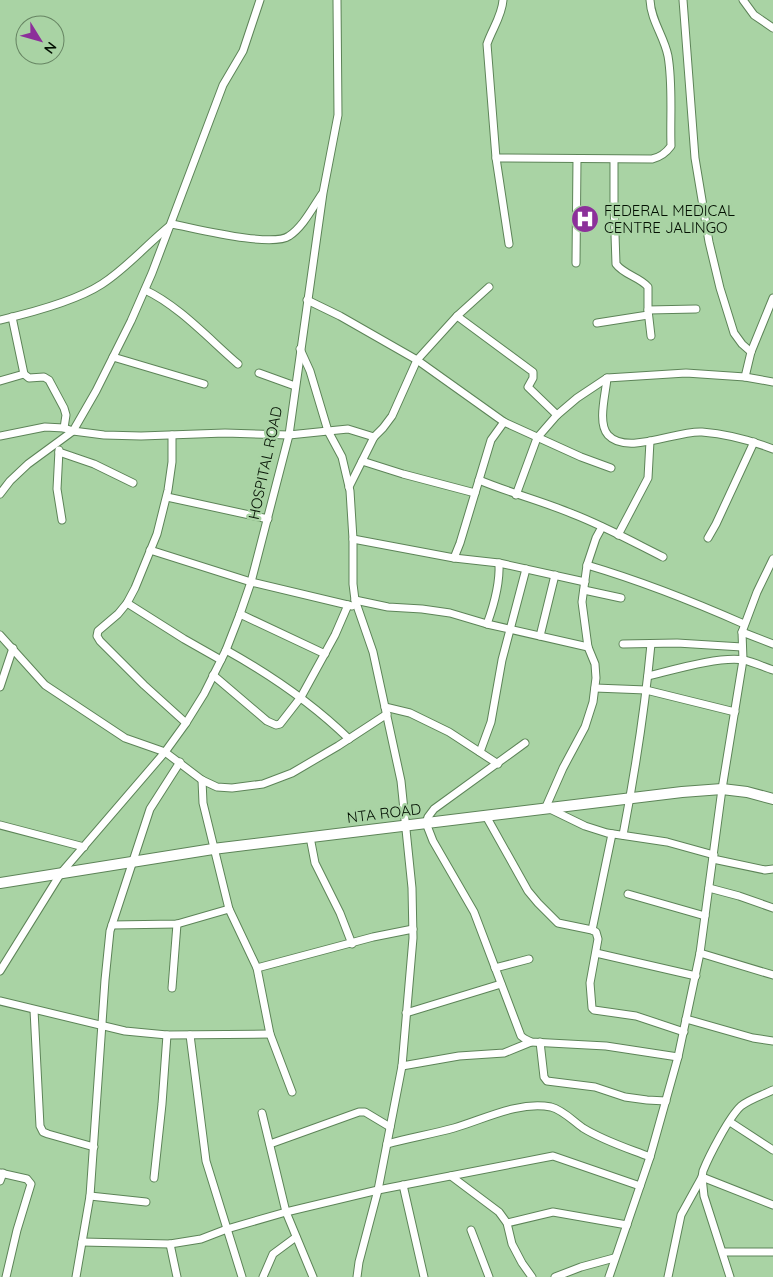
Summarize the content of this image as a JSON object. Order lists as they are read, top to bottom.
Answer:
{
  "streets": {
    "street": ["HOSPITAL ROAD", "NTA ROAD"]
  },
  "crossings": [
    ["HOSPITAL ROAD", "NTA ROAD"]
  ],
  "places": {
    "hospital": ["FEDERAL MEDICAL CENTRE JALINGO"]
  },
  "north": "bottom right"
}
